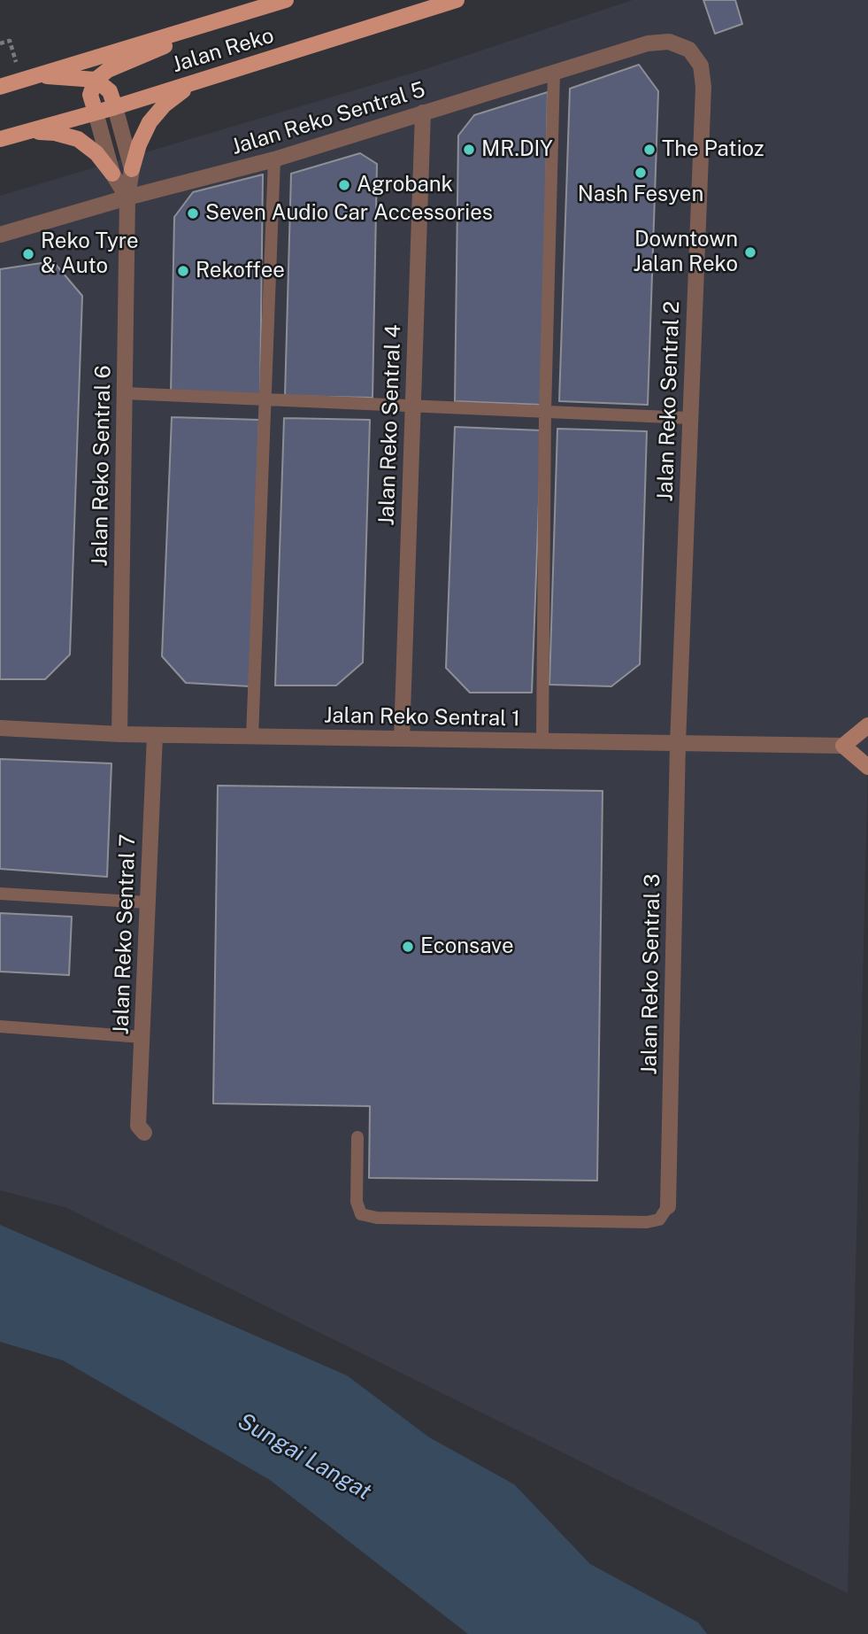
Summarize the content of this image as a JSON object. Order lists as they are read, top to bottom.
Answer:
{
  "streets": {
    "main road": ["Jalan Reko"],
    "street": [
      "Jalan Reko Sentral 5",
      "Jalan Reko Sentral 2",
      "Jalan Reko Sentral 4",
      "Jalan Reko Sentral 6",
      "Jalan Reko Sentral 1",
      "Jalan Reko Sentral 7",
      "Jalan Reko Sentral 3"
    ]
  },
  "crossings": [
    ["Jalan Reko", "Jalan Reko Sentral 6"],
    ["Jalan Reko Sentral 5", "Jalan Reko Sentral 2"],
    ["Jalan Reko Sentral 5", "Jalan Reko Sentral 4"],
    ["Jalan Reko Sentral 5", "Jalan Reko Sentral 6"],
    ["Jalan Reko Sentral 2", "Jalan Reko Sentral 1"],
    ["Jalan Reko Sentral 2", "Jalan Reko Sentral 3"],
    ["Jalan Reko Sentral 4", "Jalan Reko Sentral 1"],
    ["Jalan Reko Sentral 6", "Jalan Reko Sentral 1"],
    ["Jalan Reko Sentral 1", "Jalan Reko Sentral 7"],
    ["Jalan Reko Sentral 1", "Jalan Reko Sentral 3"]
  ],
  "water": ["Sungai Langat"],
  "places": [
    "MR.DIY",
    "The Patioz",
    "Nash Fesyen",
    "Agrobank",
    "Seven Audio Car Accessories",
    "Downtown Jalan Reko",
    "Reko Tyre & Auto",
    "Rekoffee",
    "Econsave"
  ]
}
